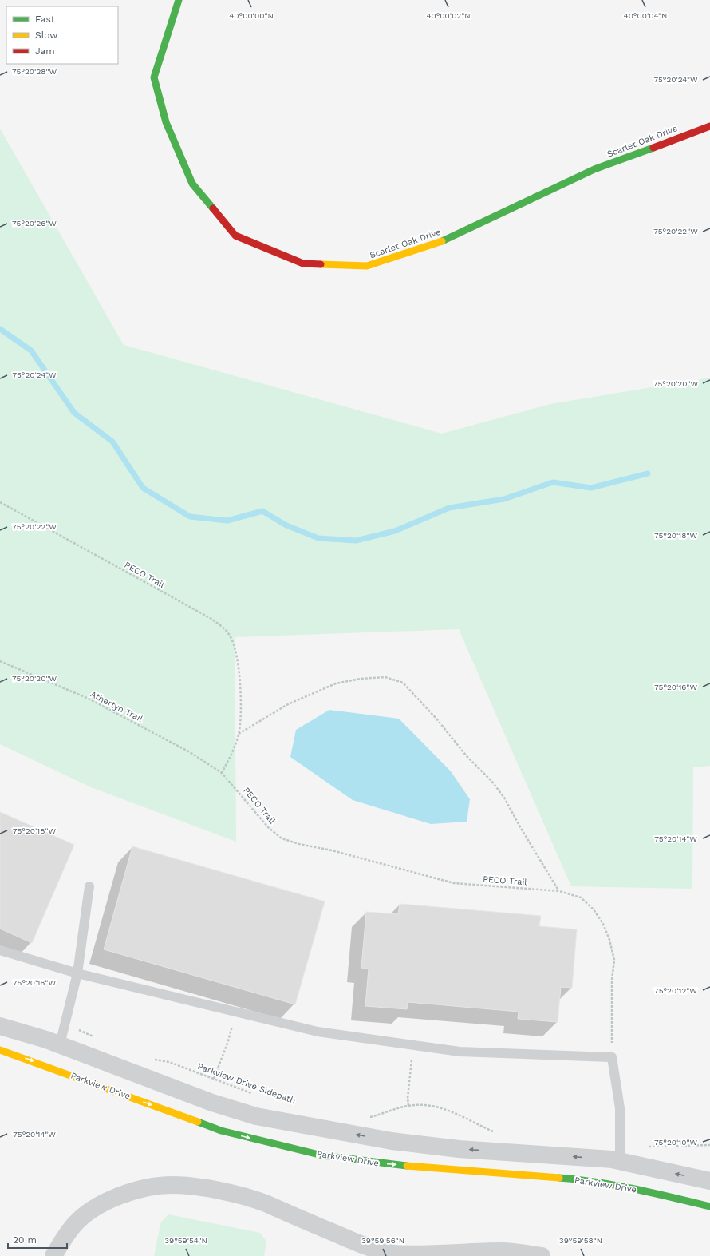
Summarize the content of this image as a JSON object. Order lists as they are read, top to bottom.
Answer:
{
  "streets": {
    "street": ["Scarlet Oak Drive", "Parkview Drive"],
    "path": ["PECO Trail", "Athertyn Trail", "Parkview Drive Sidepath"]
  },
  "crossings": [
    ["PECO Trail", "Athertyn Trail"]
  ],
  "legend": ["Fast", "Slow", "Jam"],
  "scale_bar": "20 m",
  "coordinates": [
    "40°00'00\"N",
    "40°00'02\"N",
    "40°00'04\"N",
    "75°20'28\"W",
    "75°20'24\"W",
    "75°20'26\"W",
    "75°20'22\"W",
    "75°20'20\"W",
    "75°20'18\"W",
    "75°20'16\"W",
    "75°20'14\"W",
    "75°20'12\"W",
    "75°20'10\"W",
    "39°59'54\"N",
    "39°59'56\"N",
    "39°59'58\"N"
  ]
}
